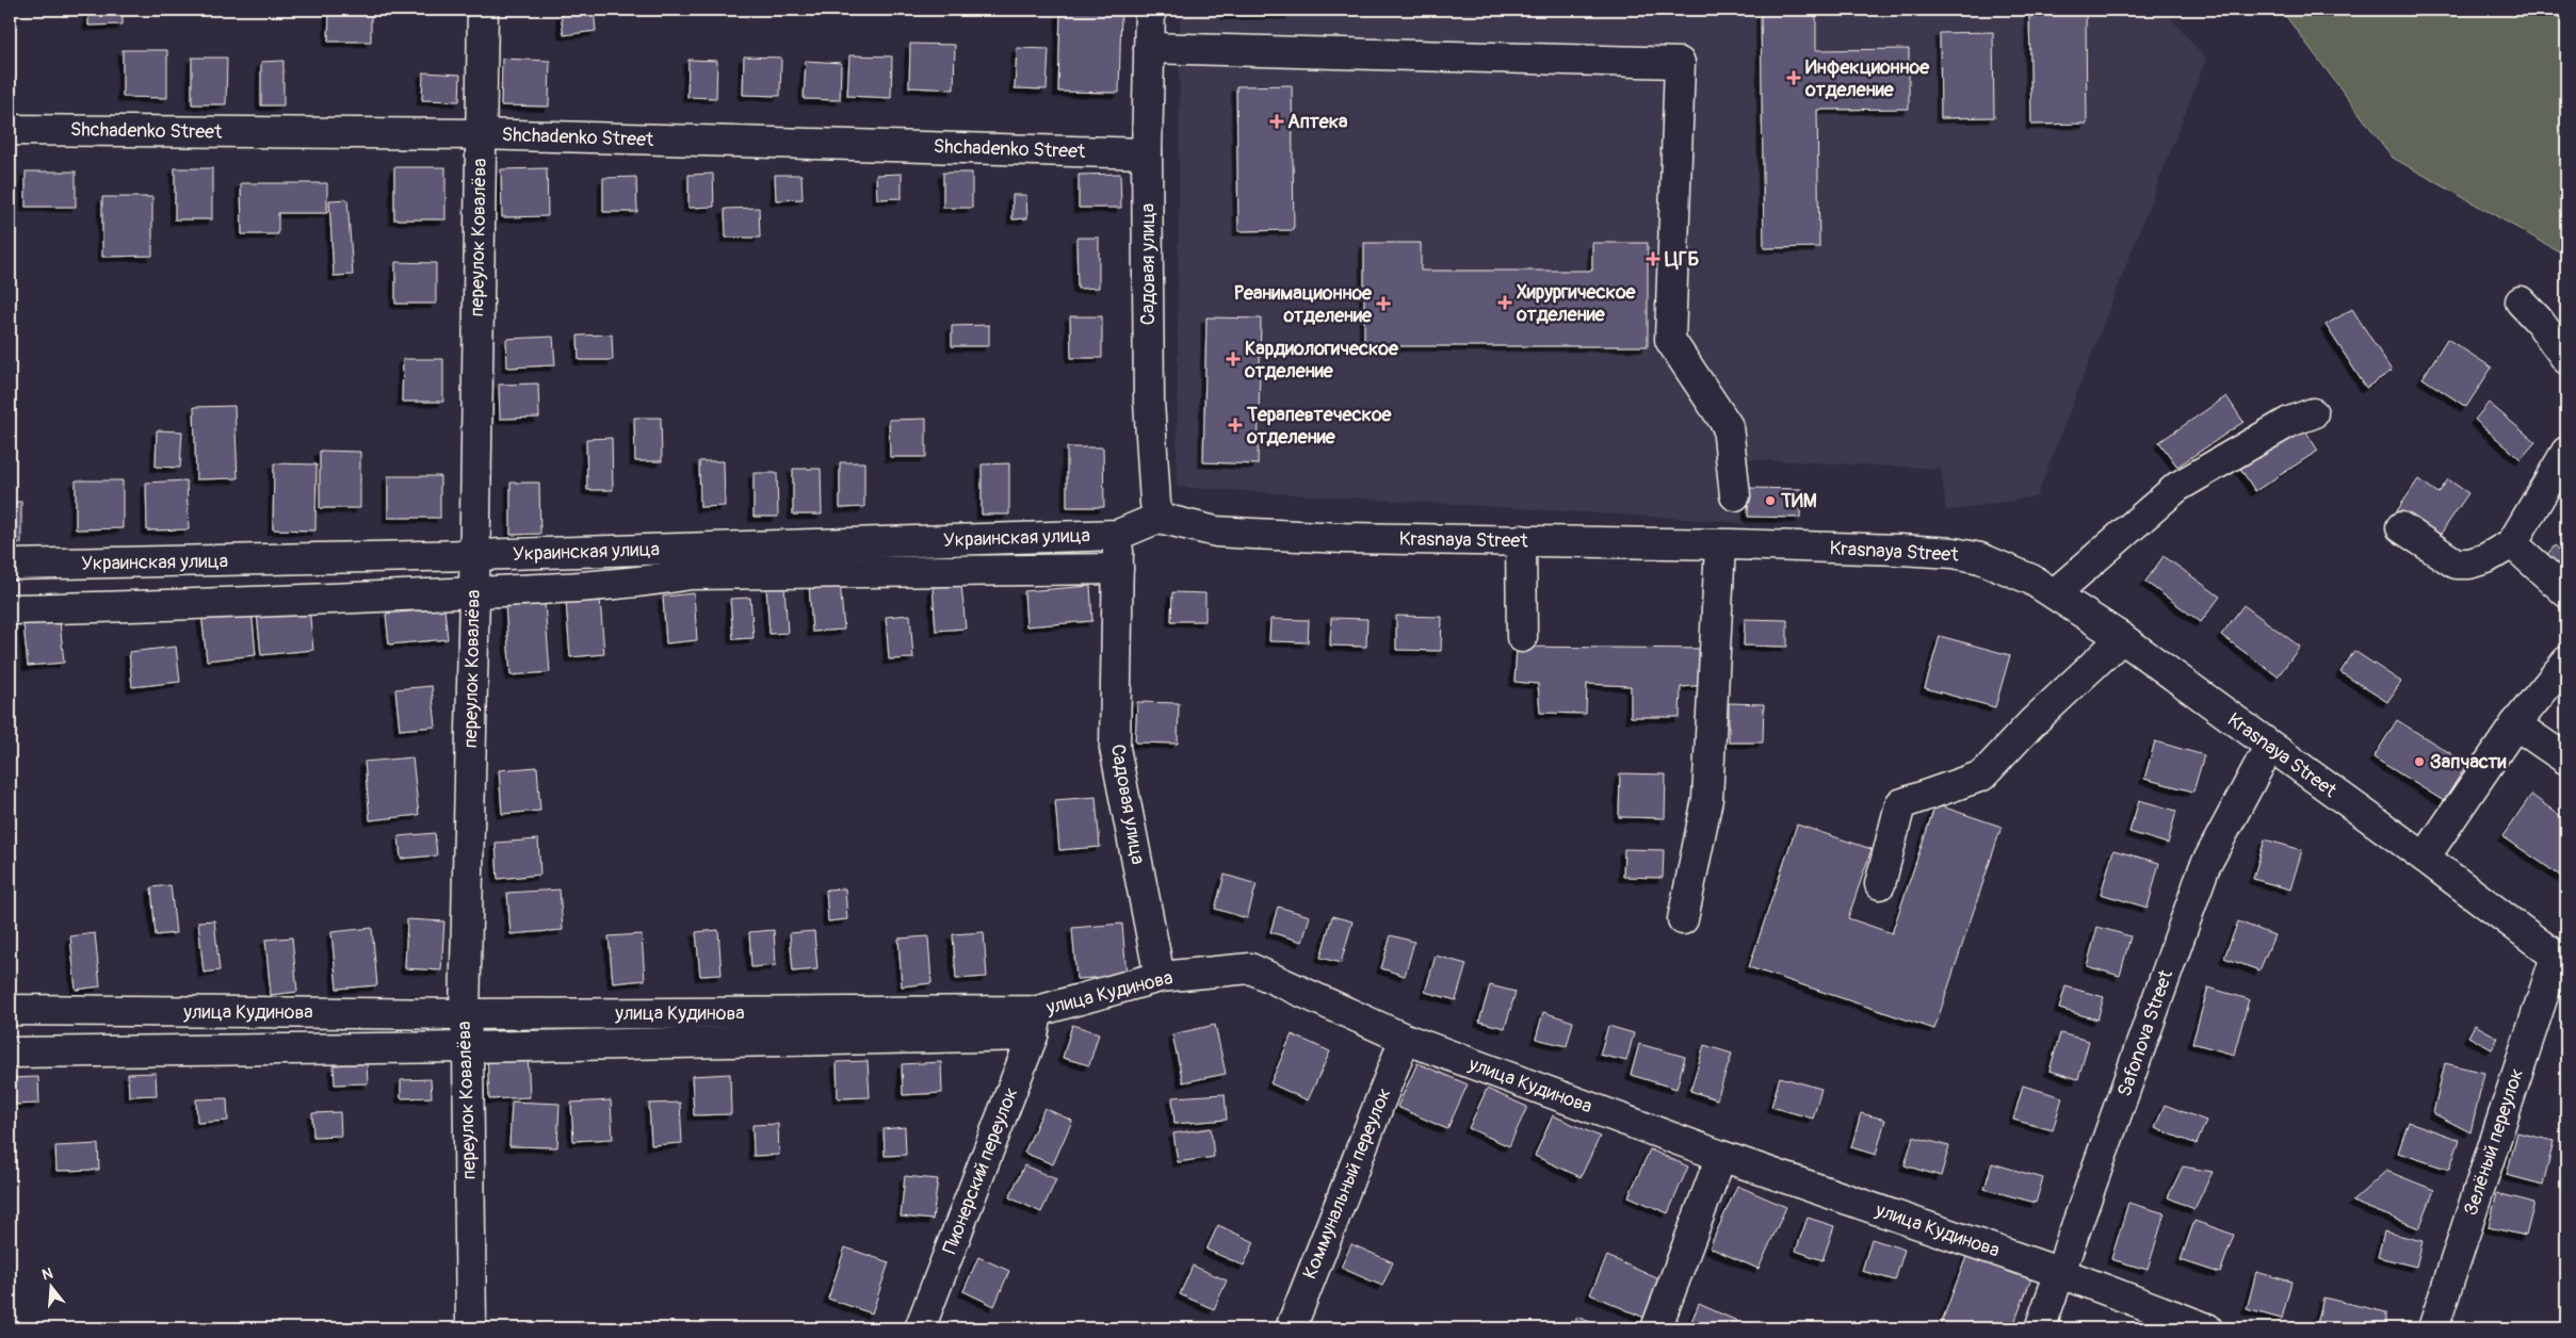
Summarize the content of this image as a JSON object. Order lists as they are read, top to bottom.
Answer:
{
  "streets": {
    "street": [
      "Shchadenko Street",
      "переулок Ковалёва",
      "Садовая улица",
      "Украинская улица",
      "Krasnaya Street",
      "улица Кудинова",
      "Safonova Street",
      "Зелёный переулок",
      "Пионерский переулок",
      "Коммунальный переулок"
    ]
  },
  "crossings": [
    ["Shchadenko Street", "переулок Ковалёва"],
    ["Shchadenko Street", "Садовая улица"],
    ["переулок Ковалёва", "Украинская улица"],
    ["переулок Ковалёва", "улица Кудинова"],
    ["Садовая улица", "Украинская улица"],
    ["Садовая улица", "Krasnaya Street"],
    ["Садовая улица", "улица Кудинова"],
    ["Украинская улица", "Krasnaya Street"],
    ["Krasnaya Street", "Safonova Street"],
    ["Krasnaya Street", "Зелёный переулок"],
    ["улица Кудинова", "Safonova Street"],
    ["улица Кудинова", "Пионерский переулок"],
    ["улица Кудинова", "Коммунальный переулок"]
  ],
  "places": {
    "health": [
      "Инфекционное отделение",
      "Аптека",
      "ЦГБ",
      "Хирургическое отделение",
      "Реанимационное отделение",
      "Кардиологическое отделение",
      "Терапевтеческое отделение"
    ],
    "other": ["ТИМ", "Запчасти"]
  },
  "north": "top"
}
